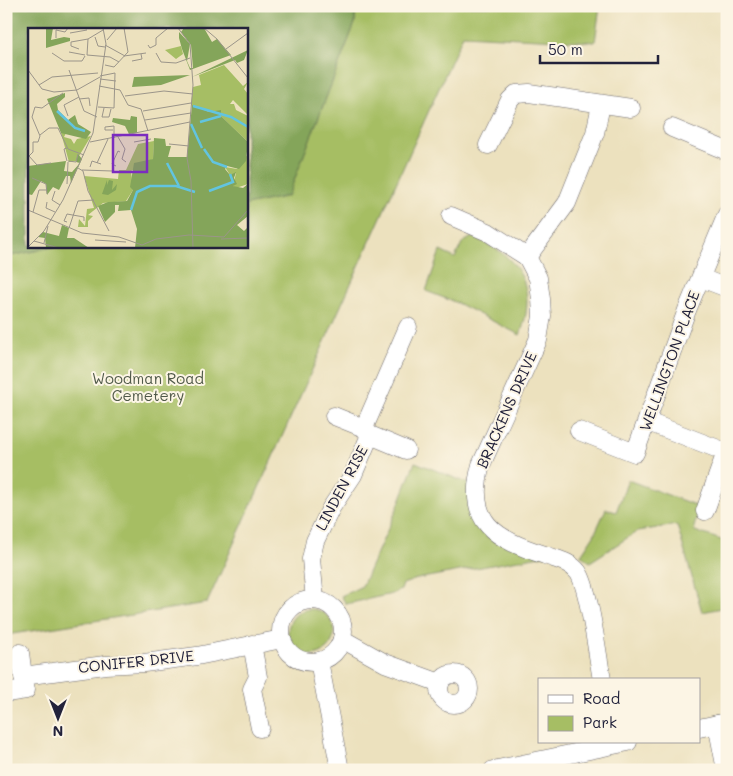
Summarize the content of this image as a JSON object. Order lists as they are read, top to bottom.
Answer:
{
  "streets": {
    "street": [
      "WELLINGTON PLACE",
      "BRACKENS DRIVE",
      "LINDEN RISE",
      "CONIFER DRIVE"
    ]
  },
  "crossings": [
    ["LINDEN RISE", "CONIFER DRIVE"]
  ],
  "parks": ["Woodman Road Cemetery"],
  "legend": ["Road", "Park"],
  "scale_bar": "50 m",
  "north": "bottom"
}
